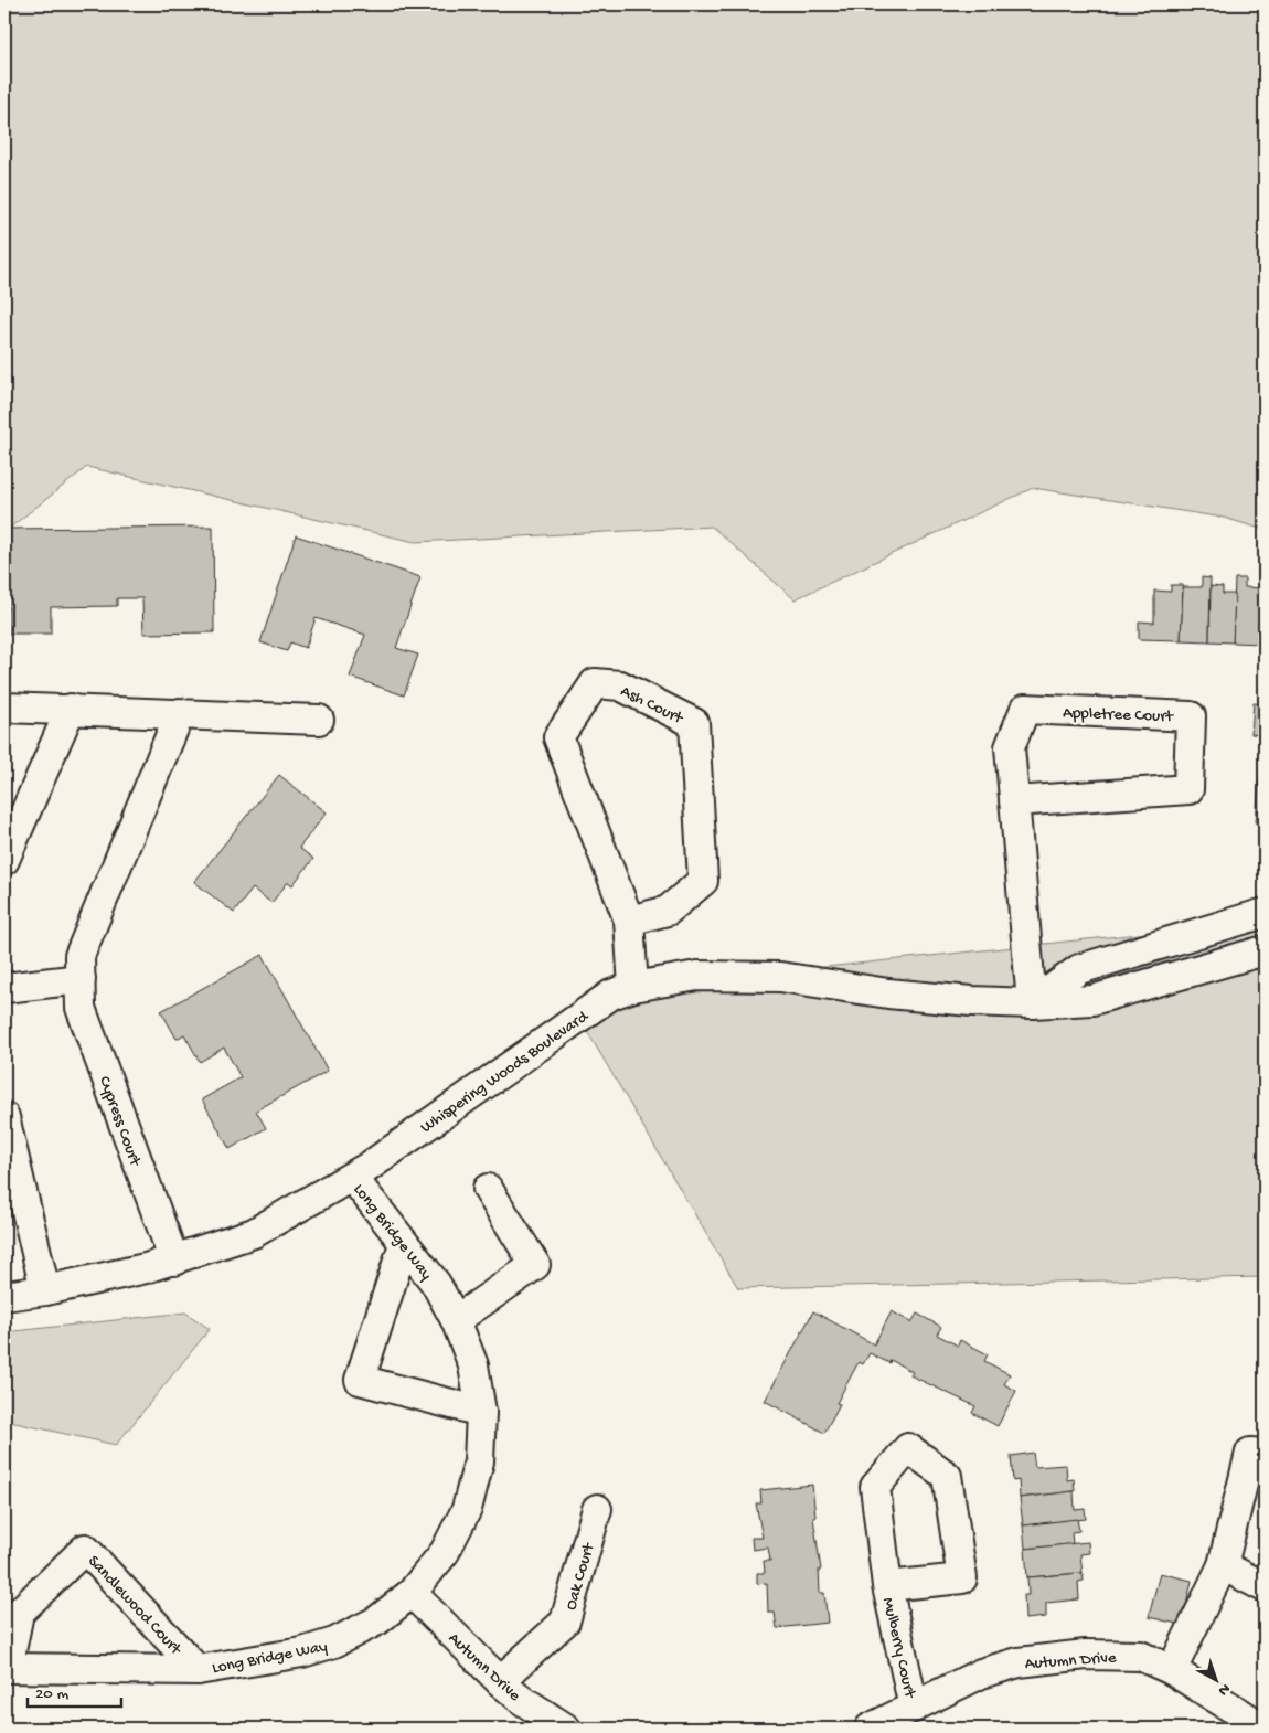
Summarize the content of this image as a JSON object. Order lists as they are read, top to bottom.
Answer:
{
  "streets": {
    "street": [
      "Ash Court",
      "Appletree Court",
      "Whispering Woods Boulevard",
      "Cypress Court",
      "Long Bridge Way",
      "Oak Court",
      "Sandlewood Court",
      "Mulberry Court",
      "Autumn Drive"
    ]
  },
  "crossings": [
    ["Ash Court", "Whispering Woods Boulevard"],
    ["Appletree Court", "Whispering Woods Boulevard"],
    ["Whispering Woods Boulevard", "Cypress Court"],
    ["Whispering Woods Boulevard", "Long Bridge Way"],
    ["Long Bridge Way", "Sandlewood Court"],
    ["Long Bridge Way", "Autumn Drive"],
    ["Oak Court", "Autumn Drive"],
    ["Mulberry Court", "Autumn Drive"]
  ],
  "scale_bar": "20 m",
  "north": "bottom right"
}
